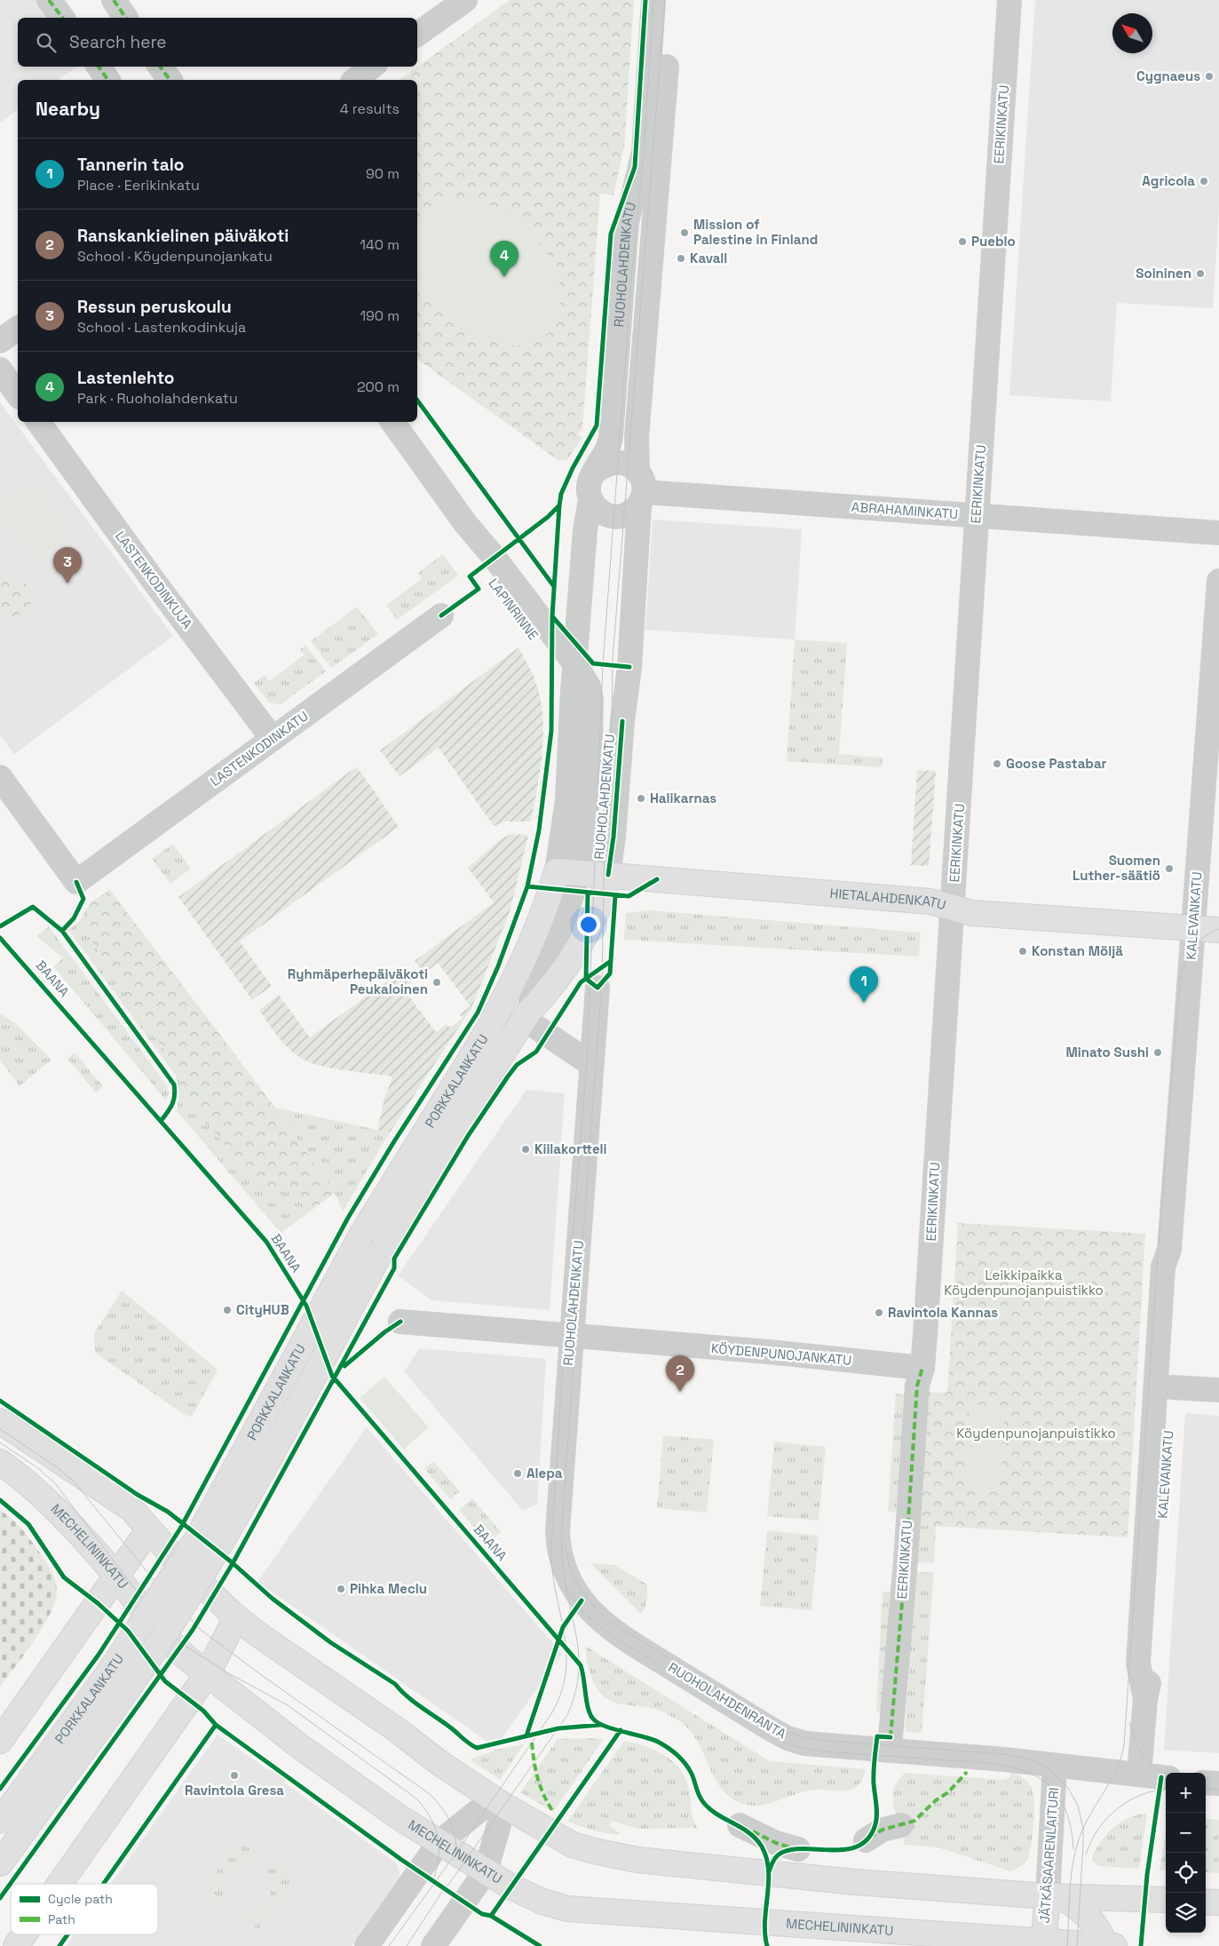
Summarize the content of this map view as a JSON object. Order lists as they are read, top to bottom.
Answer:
{
  "streets": {
    "main road": [
      "RUOHOLAHDENKATU",
      "HIETALAHDENKATU",
      "PORKKALANKATU",
      "MECHELININKATU",
      "JÄTKÄSAARENLAITURI"
    ],
    "street": [
      "EERIKINKATU",
      "ABRAHAMINKATU",
      "LASTENKODINKUJA",
      "LAPINRINNE",
      "LASTENKODINKATU",
      "KALEVANKATU",
      "KÖYDENPUNOJANKATU",
      "RUOHOLAHDENRANTA"
    ],
    "cycle path": ["BAANA"]
  },
  "crossings": [
    ["EERIKINKATU", "ABRAHAMINKATU"],
    ["EERIKINKATU", "HIETALAHDENKATU"],
    ["EERIKINKATU", "KÖYDENPUNOJANKATU"],
    ["RUOHOLAHDENKATU", "ABRAHAMINKATU"],
    ["RUOHOLAHDENKATU", "LAPINRINNE"],
    ["RUOHOLAHDENKATU", "HIETALAHDENKATU"],
    ["RUOHOLAHDENKATU", "PORKKALANKATU"],
    ["RUOHOLAHDENKATU", "KÖYDENPUNOJANKATU"],
    ["RUOHOLAHDENKATU", "RUOHOLAHDENRANTA"],
    ["LASTENKODINKUJA", "LASTENKODINKATU"],
    ["HIETALAHDENKATU", "KALEVANKATU"],
    ["HIETALAHDENKATU", "PORKKALANKATU"],
    ["KALEVANKATU", "RUOHOLAHDENRANTA"],
    ["MECHELININKATU", "JÄTKÄSAARENLAITURI"],
    ["RUOHOLAHDENRANTA", "JÄTKÄSAARENLAITURI"]
  ],
  "parks": ["Leikkipaikka Köydenpunojanpuistikko", "Köydenpunojanpuistikko"],
  "places": [
    "Cygnaeus",
    "Agricola",
    "Mission of Palestine in Finland",
    "Pueblo",
    "Kavall",
    "Soininen",
    "Goose Pastabar",
    "Halikarnas",
    "Suomen Luther-säätiö",
    "Konstan Möljä",
    "Ryhmäperhepäiväkoti Peukaloinen",
    "Minato Sushi",
    "Kiilakortteli",
    "CityHUB",
    "Ravintola Kannas",
    "Alepa",
    "Pihka Meclu",
    "Ravintola Gresa"
  ],
  "legend": ["Cycle path", "Path"],
  "north": "top left",
  "page": {
    "search": "Search here",
    "heading": ["Nearby", "4 results"],
    "list": [
      {
        "mark": "1",
        "name": "Tannerin talo",
        "note": "Place · Eerikinkatu",
        "value": "90 m"
      },
      {
        "mark": "2",
        "name": "Ranskankielinen päiväkoti",
        "note": "School · Köydenpunojankatu",
        "value": "140 m"
      },
      {
        "mark": "3",
        "name": "Ressun peruskoulu",
        "note": "School · Lastenkodinkuja",
        "value": "190 m"
      },
      {
        "mark": "4",
        "name": "Lastenlehto",
        "note": "Park · Ruoholahdenkatu",
        "value": "200 m"
      }
    ],
    "pins": [
      "4",
      "3",
      "1",
      "2"
    ],
    "map_buttons": ["+", "−"]
  }
}
